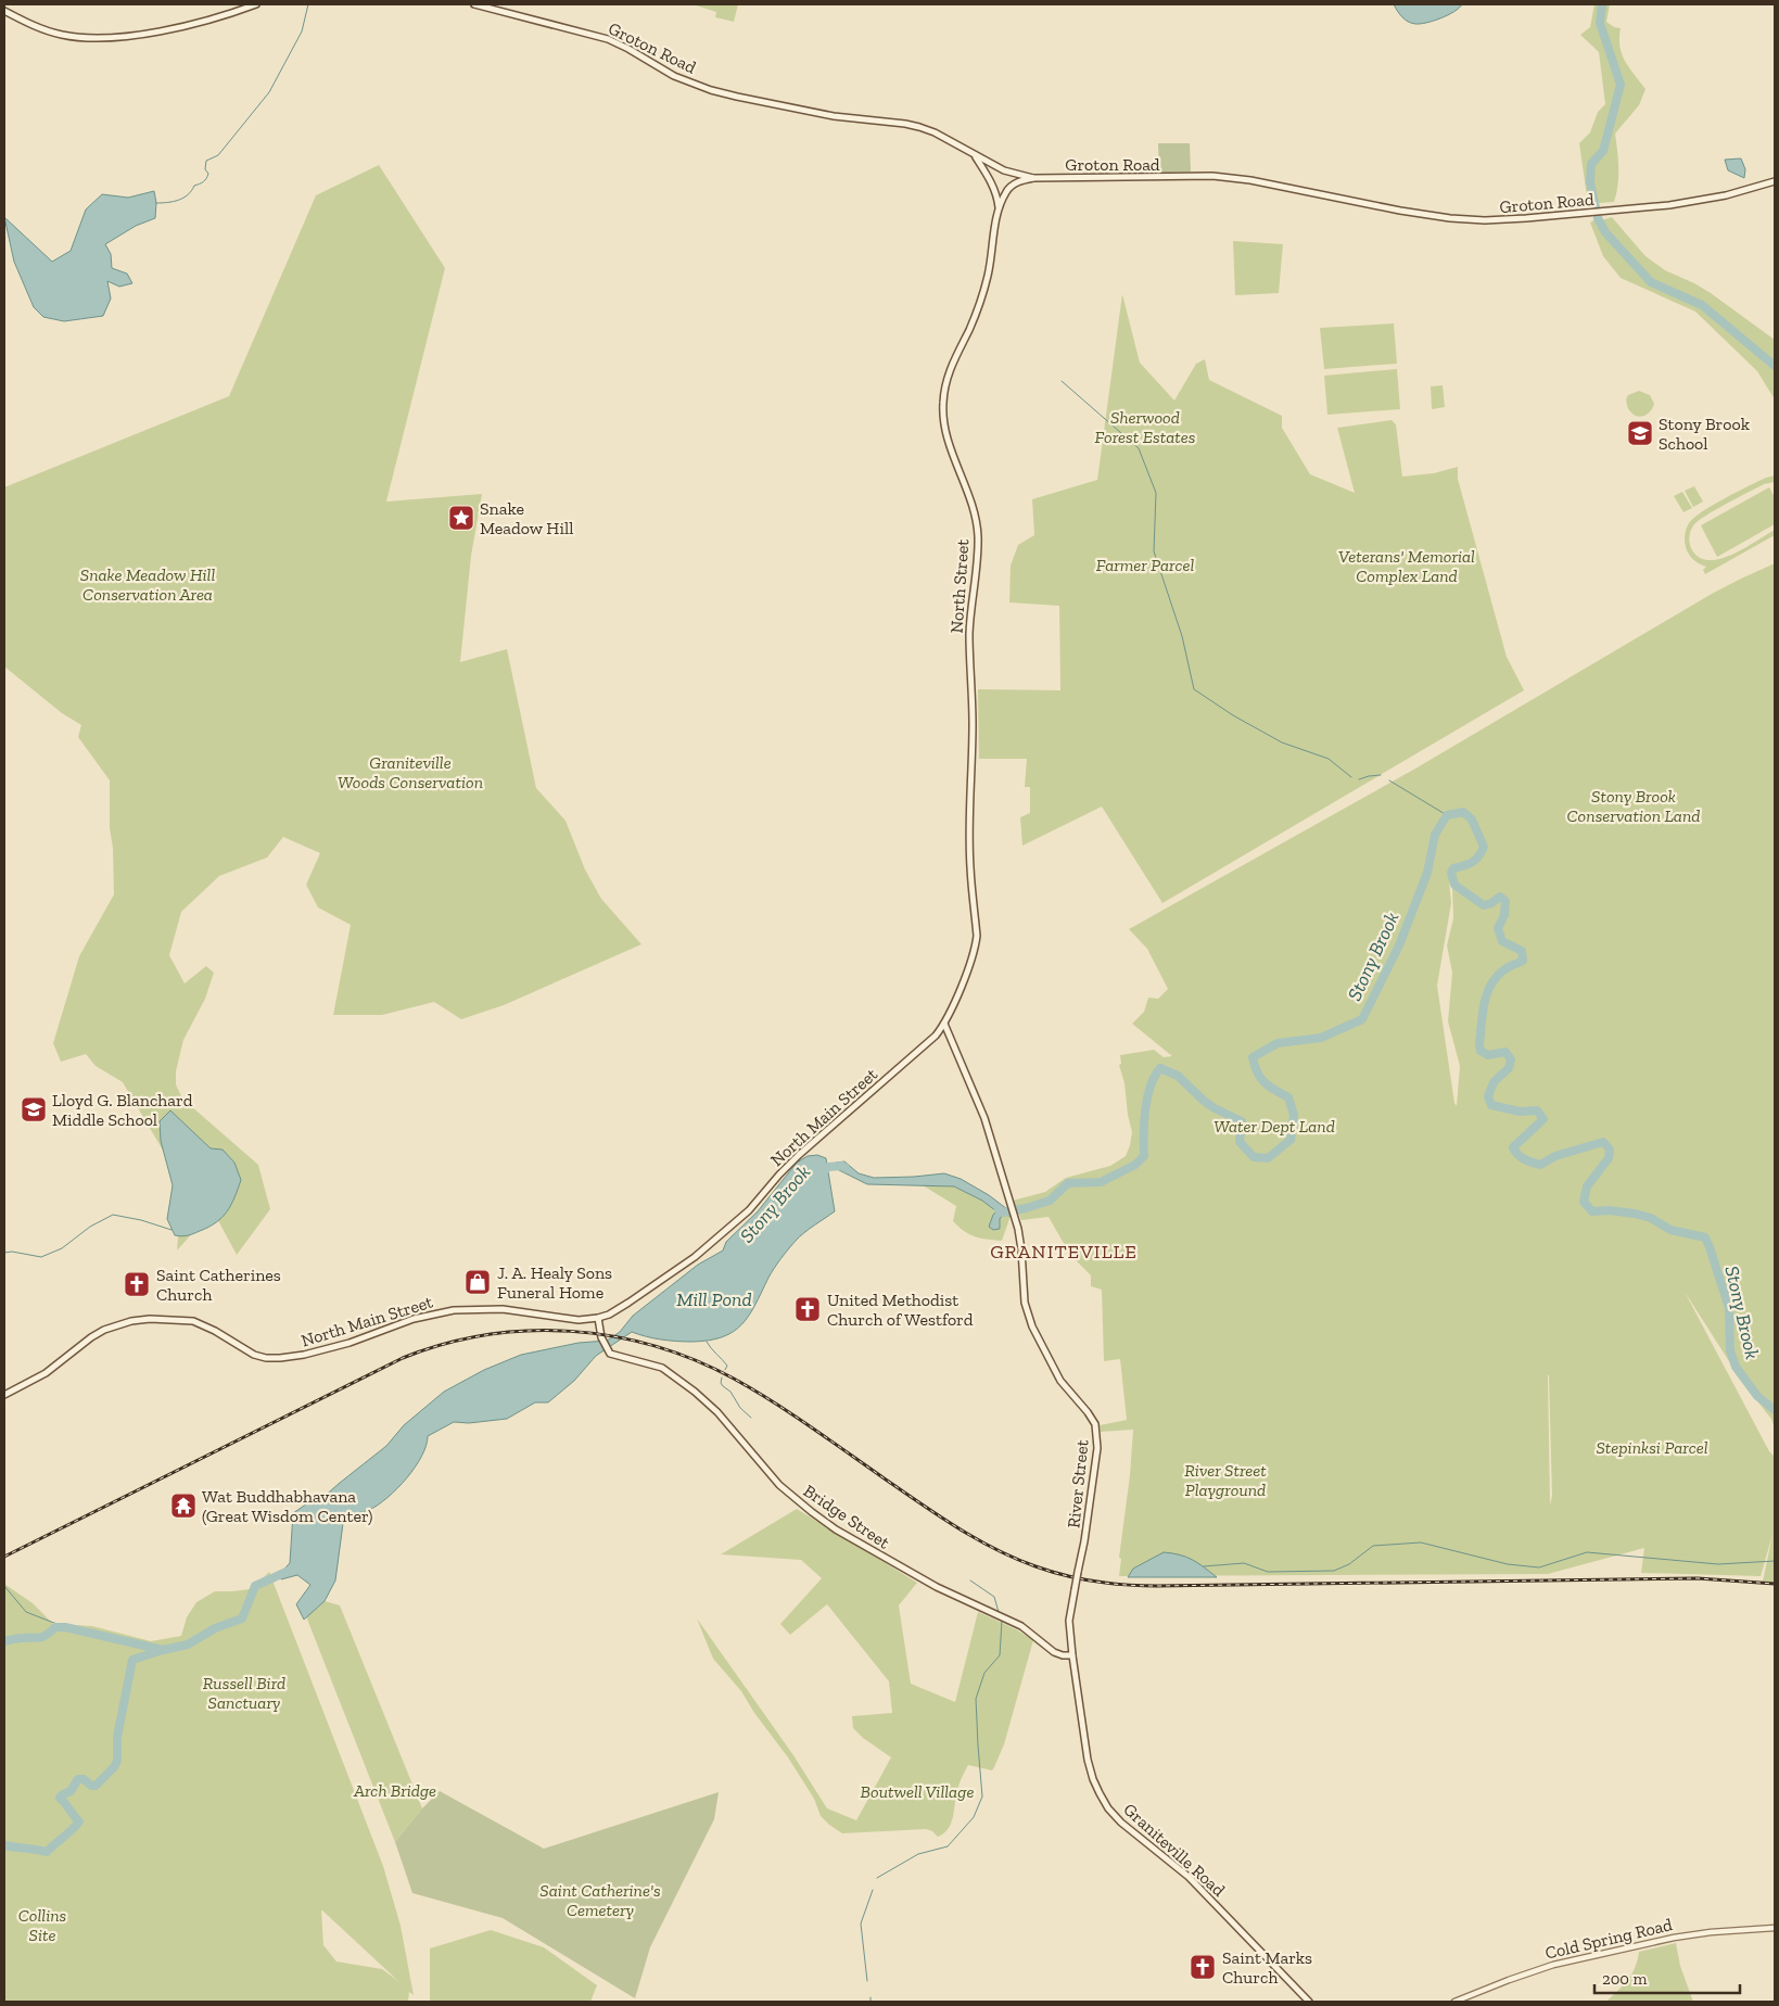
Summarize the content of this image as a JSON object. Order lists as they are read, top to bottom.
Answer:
{
  "streets": {
    "main road": [
      "Groton Road",
      "North Street",
      "North Main Street",
      "River Street",
      "Bridge Street",
      "Graniteville Road"
    ],
    "street": ["Cold Spring Road"]
  },
  "crossings": [
    ["Groton Road", "North Street"],
    ["North Street", "North Main Street"],
    ["North Street", "River Street"],
    ["North Main Street", "River Street"],
    ["North Main Street", "Bridge Street"],
    ["River Street", "Bridge Street"],
    ["River Street", "Graniteville Road"],
    ["Bridge Street", "Graniteville Road"]
  ],
  "districts": ["GRANITEVILLE"],
  "water": ["Stony Brook", "Mill Pond"],
  "parks": [
    "Sherwood Forest Estates",
    "Veterans' Memorial Complex Land",
    "Farmer Parcel",
    "Snake Meadow Hill Conservation Area",
    "Graniteville Woods Conservation",
    "Stony Brook Conservation Land",
    "Water Dept Land",
    "Stepinksi Parcel",
    "River Street Playground",
    "Russell Bird Sanctuary",
    "Arch Bridge",
    "Boutwell Village",
    "Saint Catherine's Cemetery",
    "Collins Site"
  ],
  "places": {
    "school or university": ["Stony Brook School", "Lloyd G. Blanchard Middle School"],
    "place": ["Snake Meadow Hill"],
    "shop": ["J. A. Healy Sons Funeral Home"],
    "church": ["Saint Catherines Church", "United Methodist Church of Westford", "Saint Marks Church"],
    "temple": ["Wat Buddhabhavana (Great Wisdom Center)"]
  },
  "scale_bar": "200 m"
}
